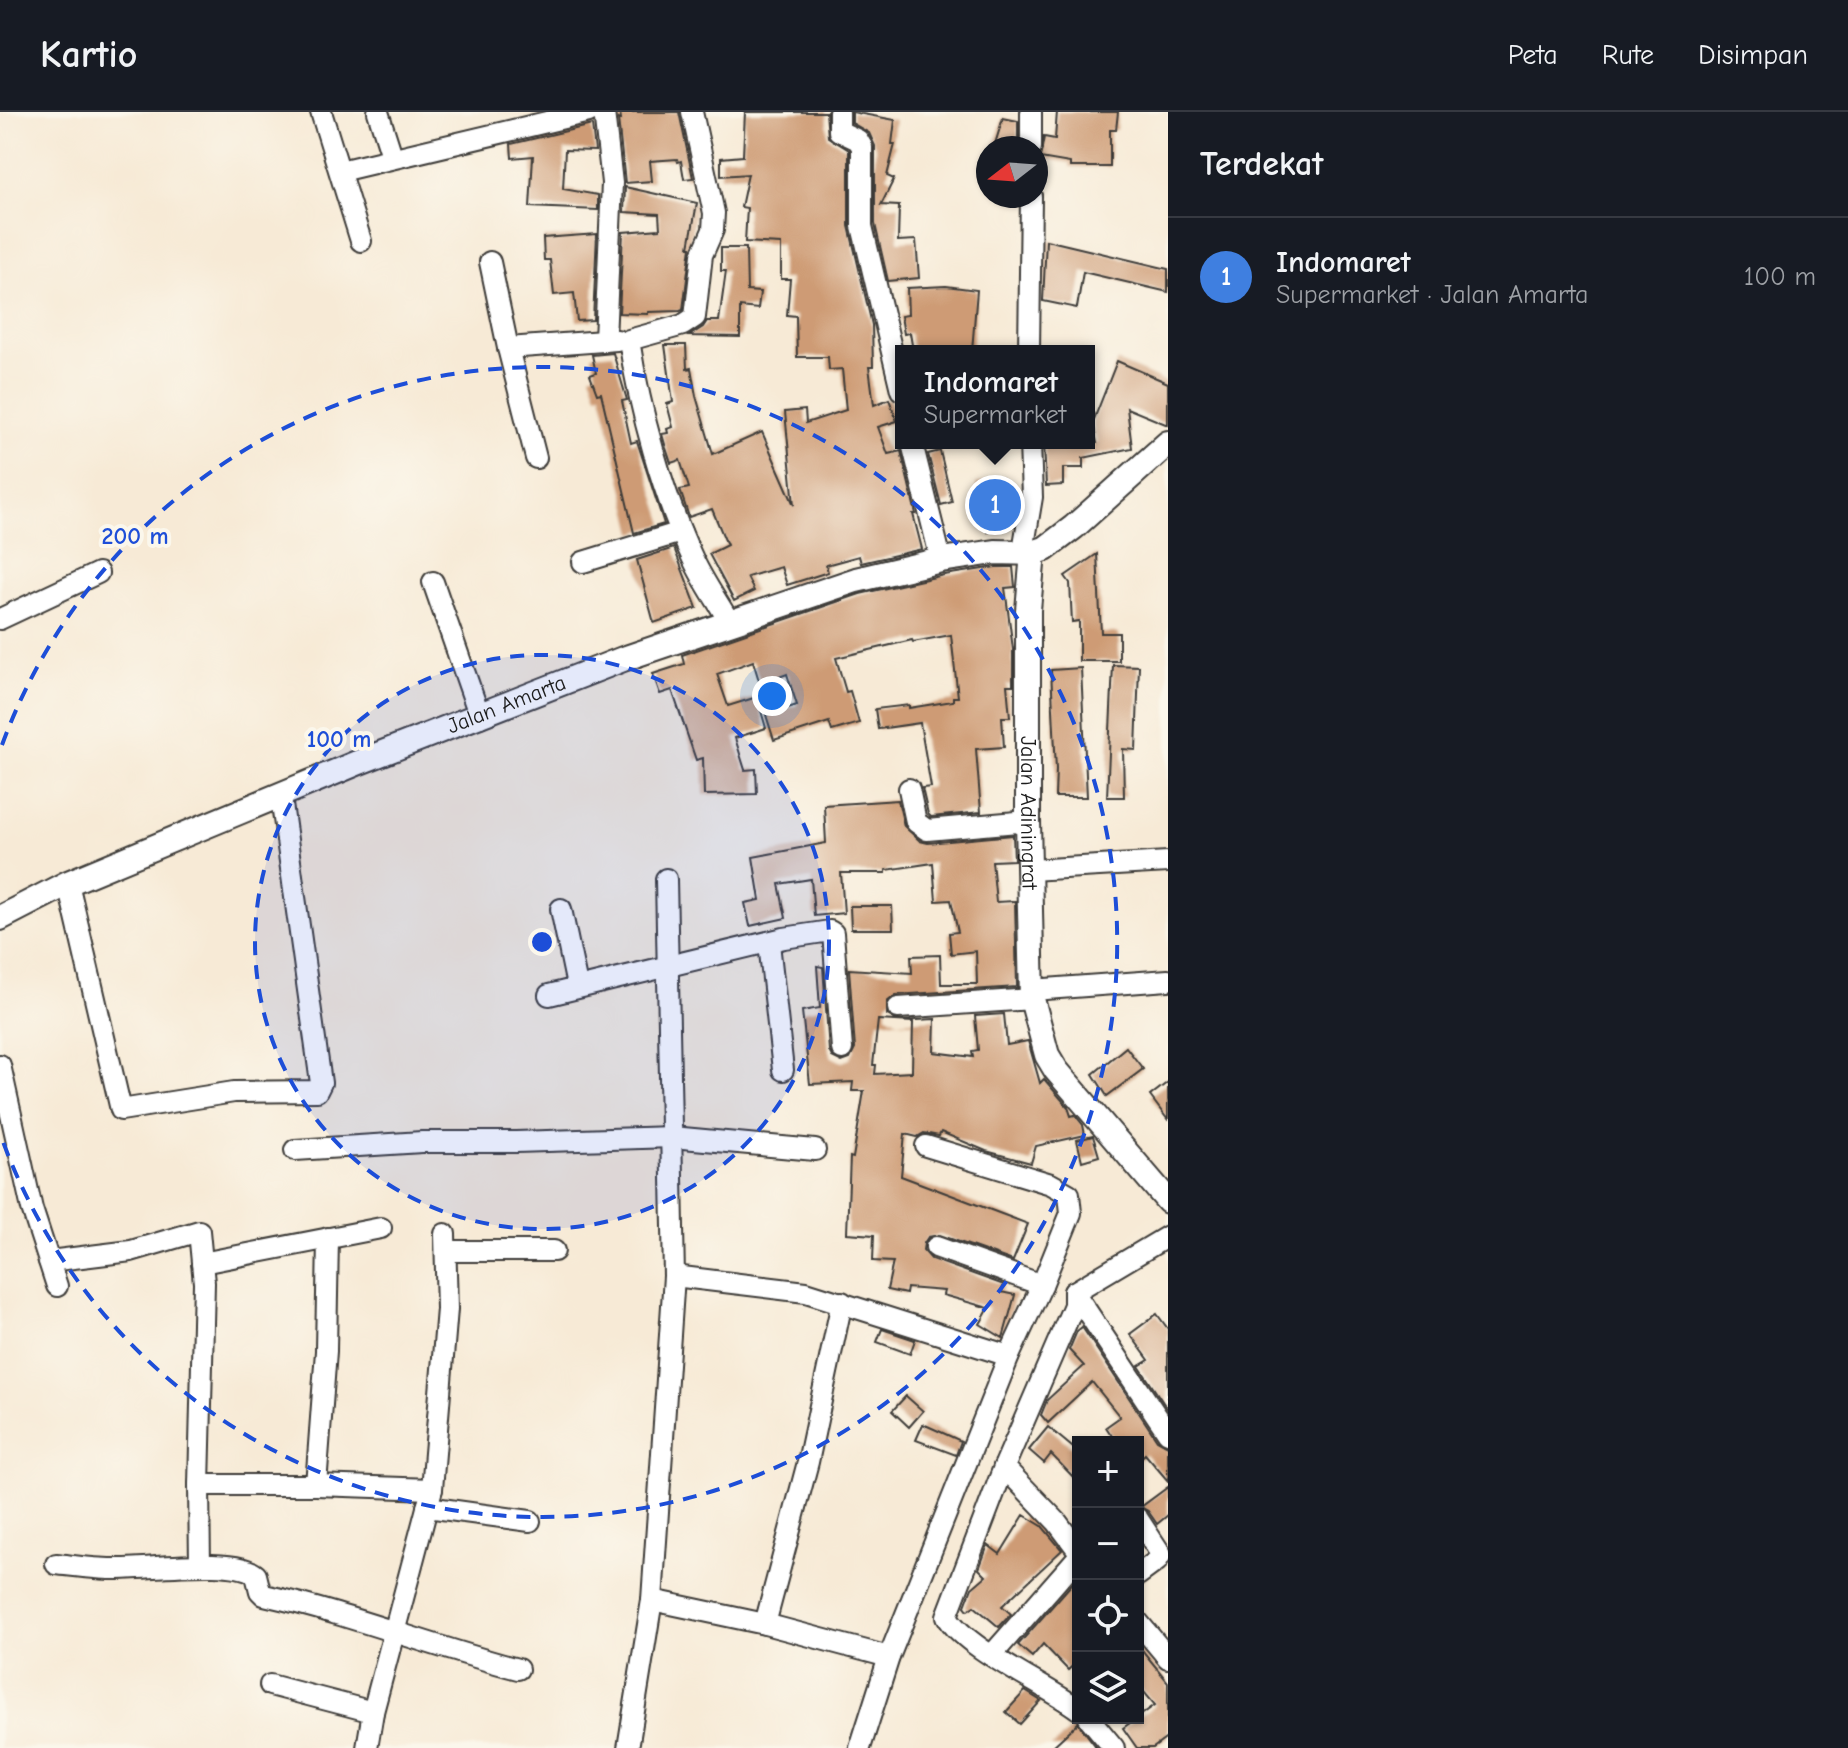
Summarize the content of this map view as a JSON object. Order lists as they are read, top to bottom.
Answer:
{
  "streets": {
    "street": ["Jalan Amarta", "Jalan Adiningrat"]
  },
  "crossings": [
    ["Jalan Amarta", "Jalan Adiningrat"]
  ],
  "north": "left",
  "page": {
    "header": "Kartio",
    "nav": ["Peta", "Rute", "Disimpan"],
    "heading": "Terdekat",
    "list": [
      {
        "mark": "1",
        "name": "Indomaret",
        "note": "Supermarket · Jalan Amarta",
        "value": "100 m"
      }
    ],
    "popup": ["Indomaret", "Supermarket"],
    "pins": "1",
    "map_buttons": ["+", "−"]
  },
  "rings": ["200 m", "100 m"]
}
